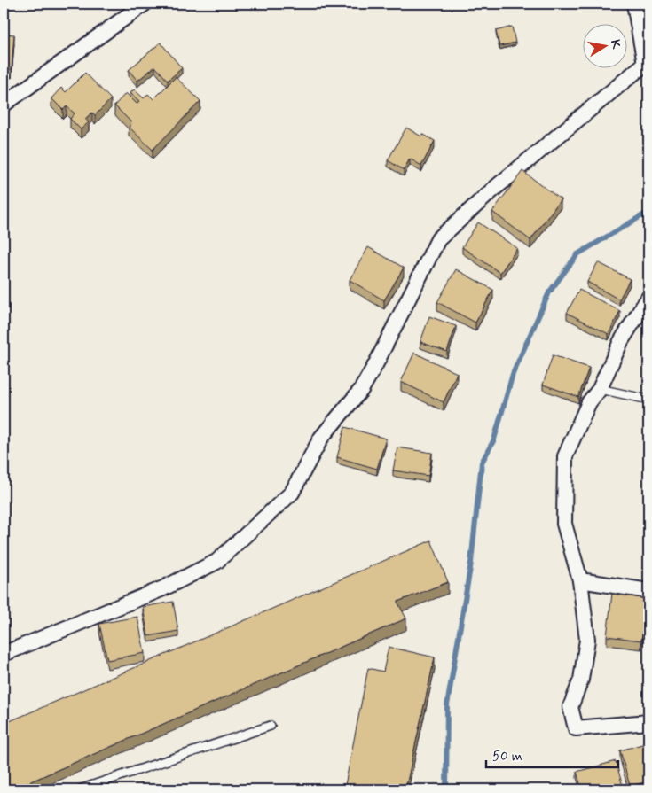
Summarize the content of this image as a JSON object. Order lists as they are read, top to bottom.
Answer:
{
  "scale_bar": "50 m",
  "north": "right"
}
